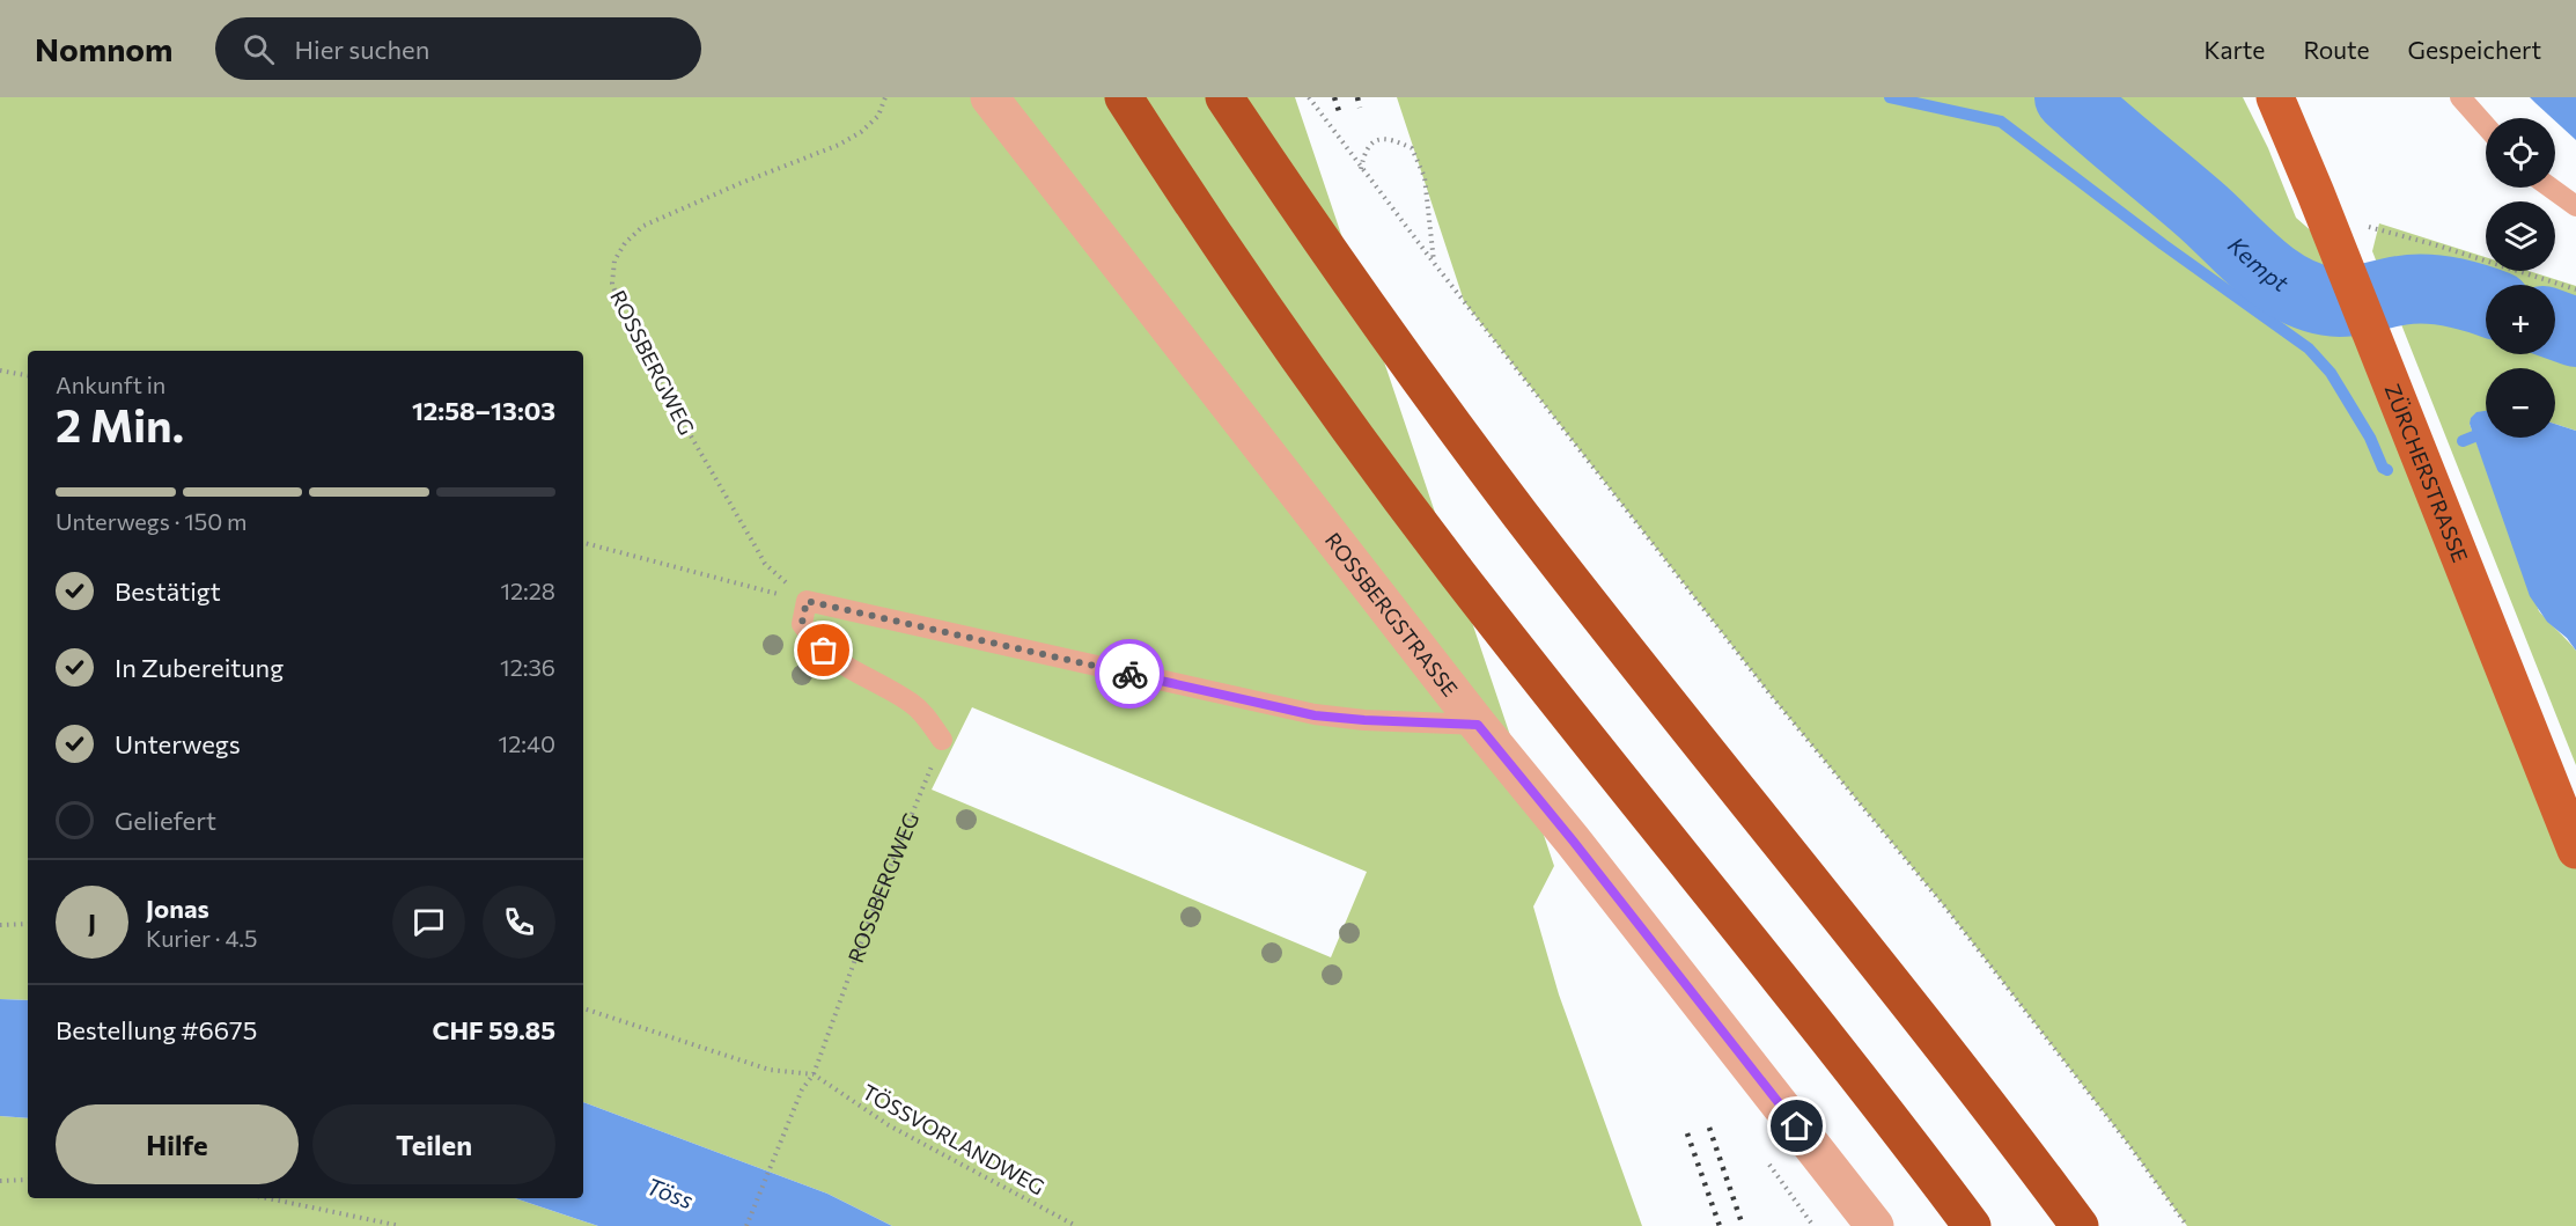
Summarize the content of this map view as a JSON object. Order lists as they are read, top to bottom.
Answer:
{
  "streets": {
    "main road": ["ZÜRCHERSTRASSE"],
    "street": ["ROSSBERGSTRASSE"],
    "path": ["ROSSBERGWEG", "TÖSSVORLANDWEG"]
  },
  "crossings": [
    ["ROSSBERGWEG", "TÖSSVORLANDWEG"]
  ],
  "water": ["Kempt", "Töss"],
  "page": {
    "header": "Nomnom",
    "search": "Hier suchen",
    "nav": ["Karte", "Route", "Gespeichert"],
    "map_buttons": ["+", "−"],
    "heading": ["2 Min.", "Ankunft in", "12:58–13:03"],
    "panel": [
      "Jonas",
      "Kurier · 4.5",
      "Bestellung #6675",
      "CHF 59.85"
    ],
    "bar": "Unterwegs · 150 m",
    "list": [
      ["Bestätigt", "12:28"],
      ["In Zubereitung", "12:36"],
      ["Unterwegs", "12:40"],
      "Geliefert"
    ],
    "round": "J",
    "buttons": ["Hilfe", "Teilen"]
  }
}
